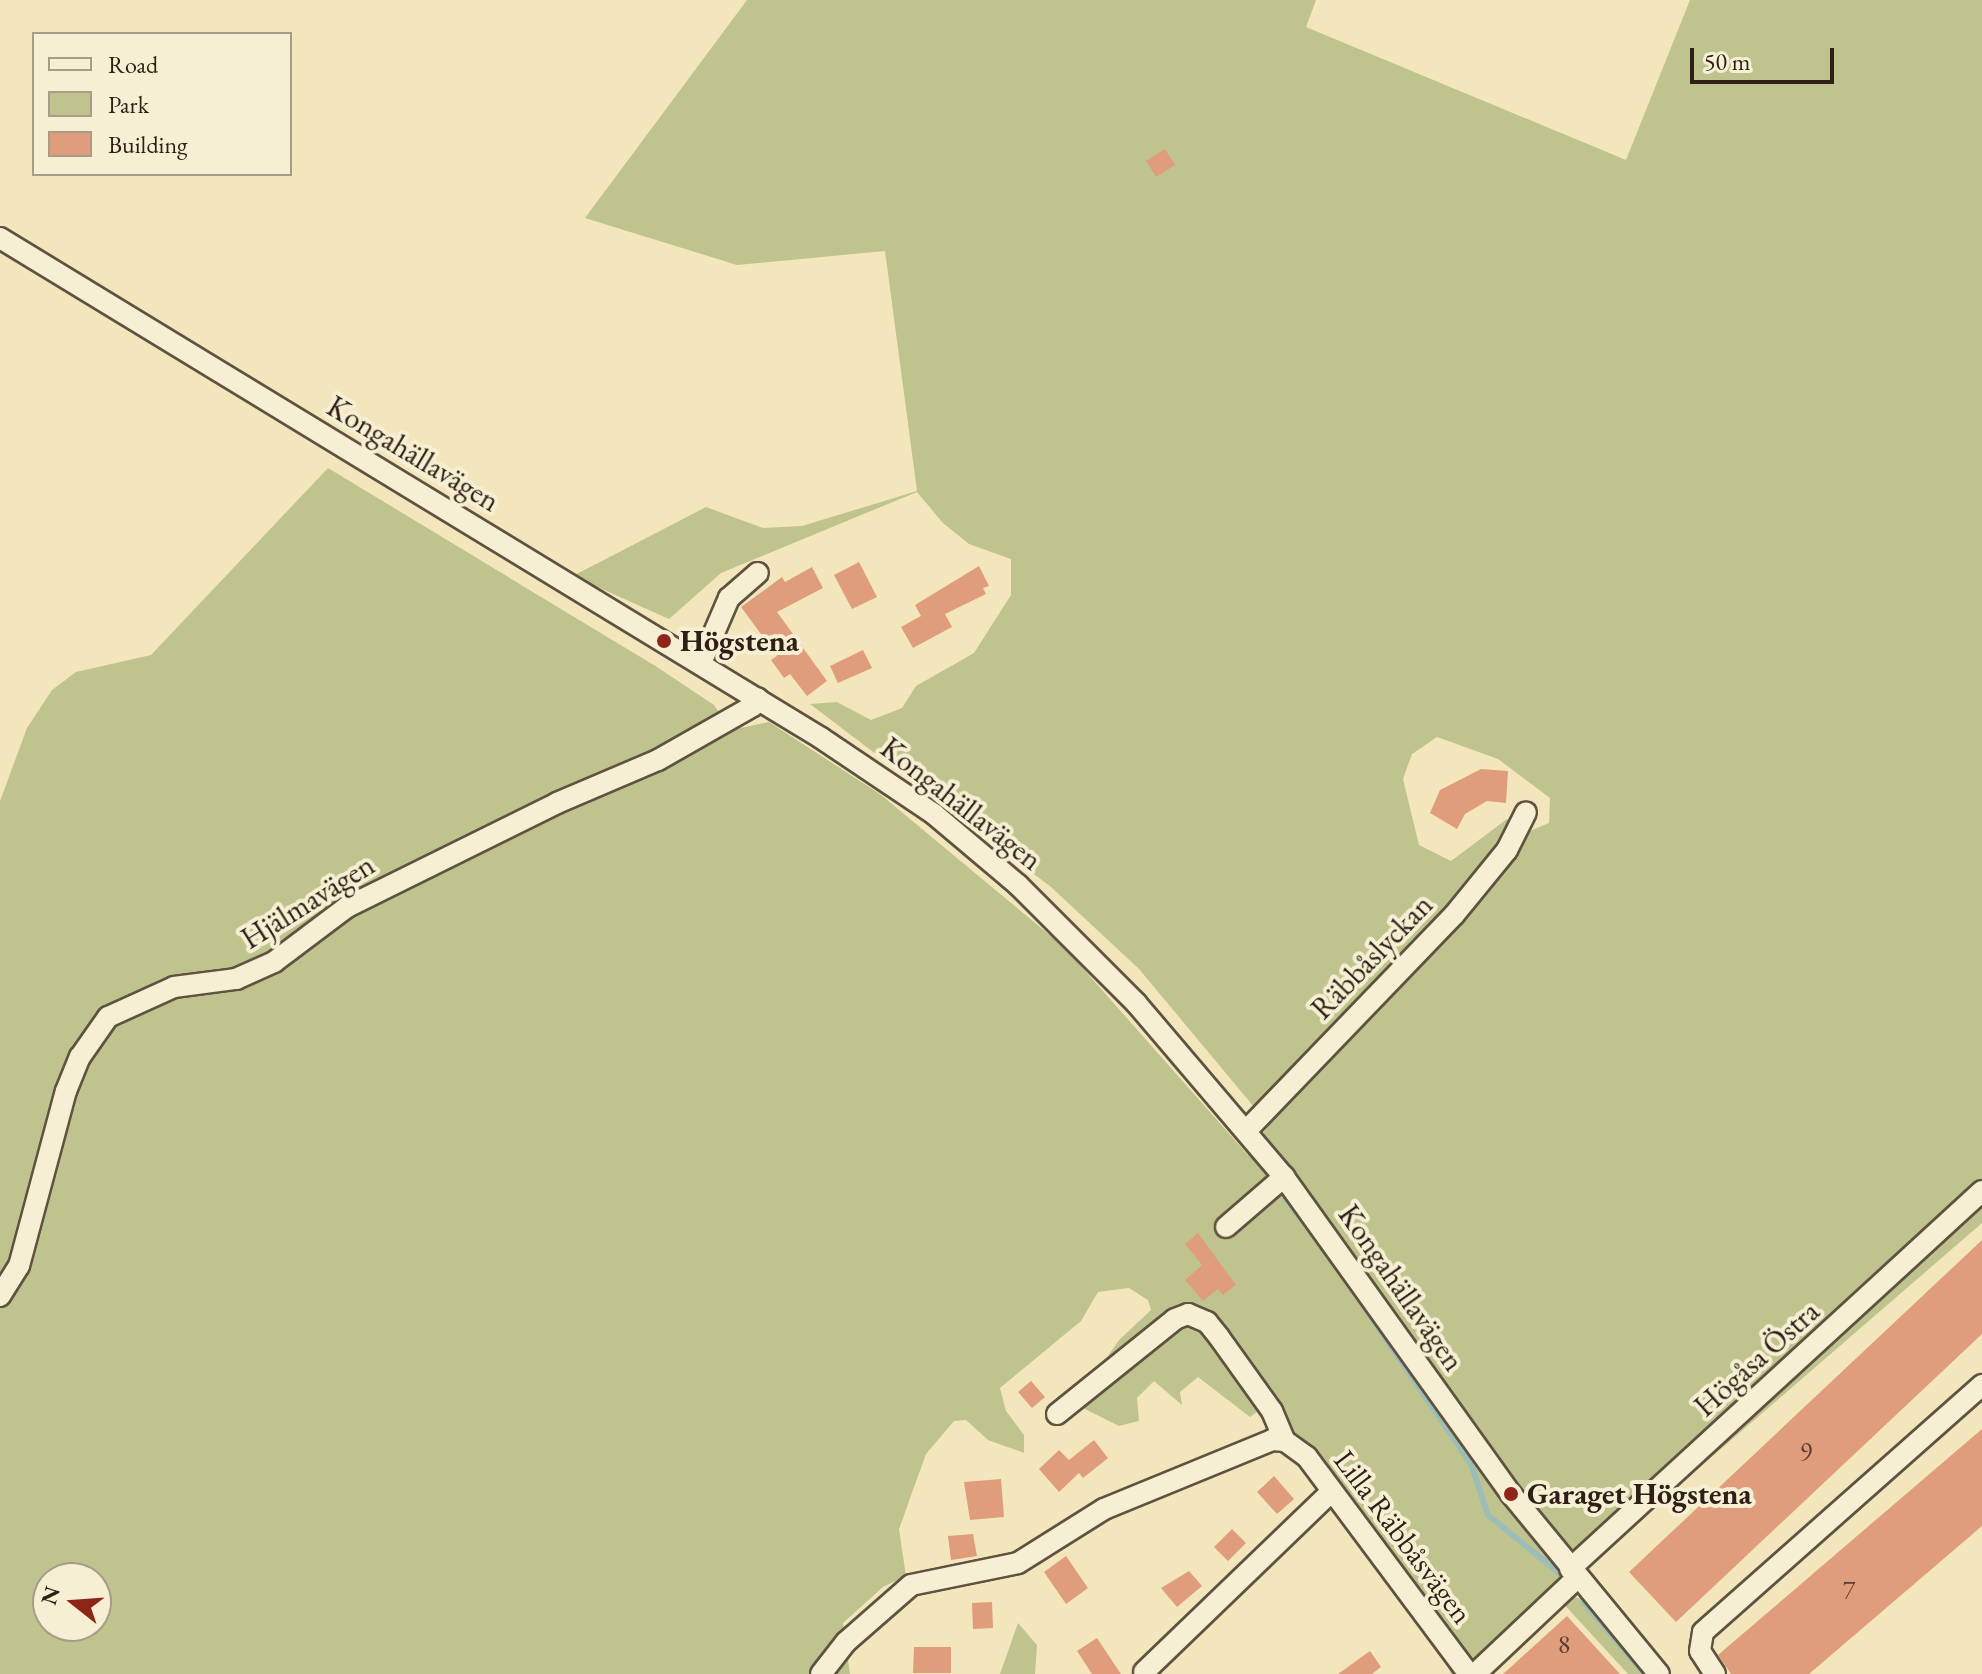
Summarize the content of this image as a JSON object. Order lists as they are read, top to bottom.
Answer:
{
  "streets": {
    "street": [
      "Kongahällavägen",
      "Hjälmavägen",
      "Räbbåslyckan",
      "Högåsa Östra",
      "Lilla Räbbåsvägen"
    ]
  },
  "crossings": [
    ["Kongahällavägen", "Hjälmavägen"],
    ["Kongahällavägen", "Räbbåslyckan"],
    ["Kongahällavägen", "Högåsa Östra"],
    ["Högåsa Östra", "Lilla Räbbåsvägen"]
  ],
  "places": ["Högstena", "Garaget Högstena"],
  "house_numbers": ["9", "7", "8"],
  "legend": ["Road", "Park", "Building"],
  "scale_bar": "50 m",
  "north": "left"
}
